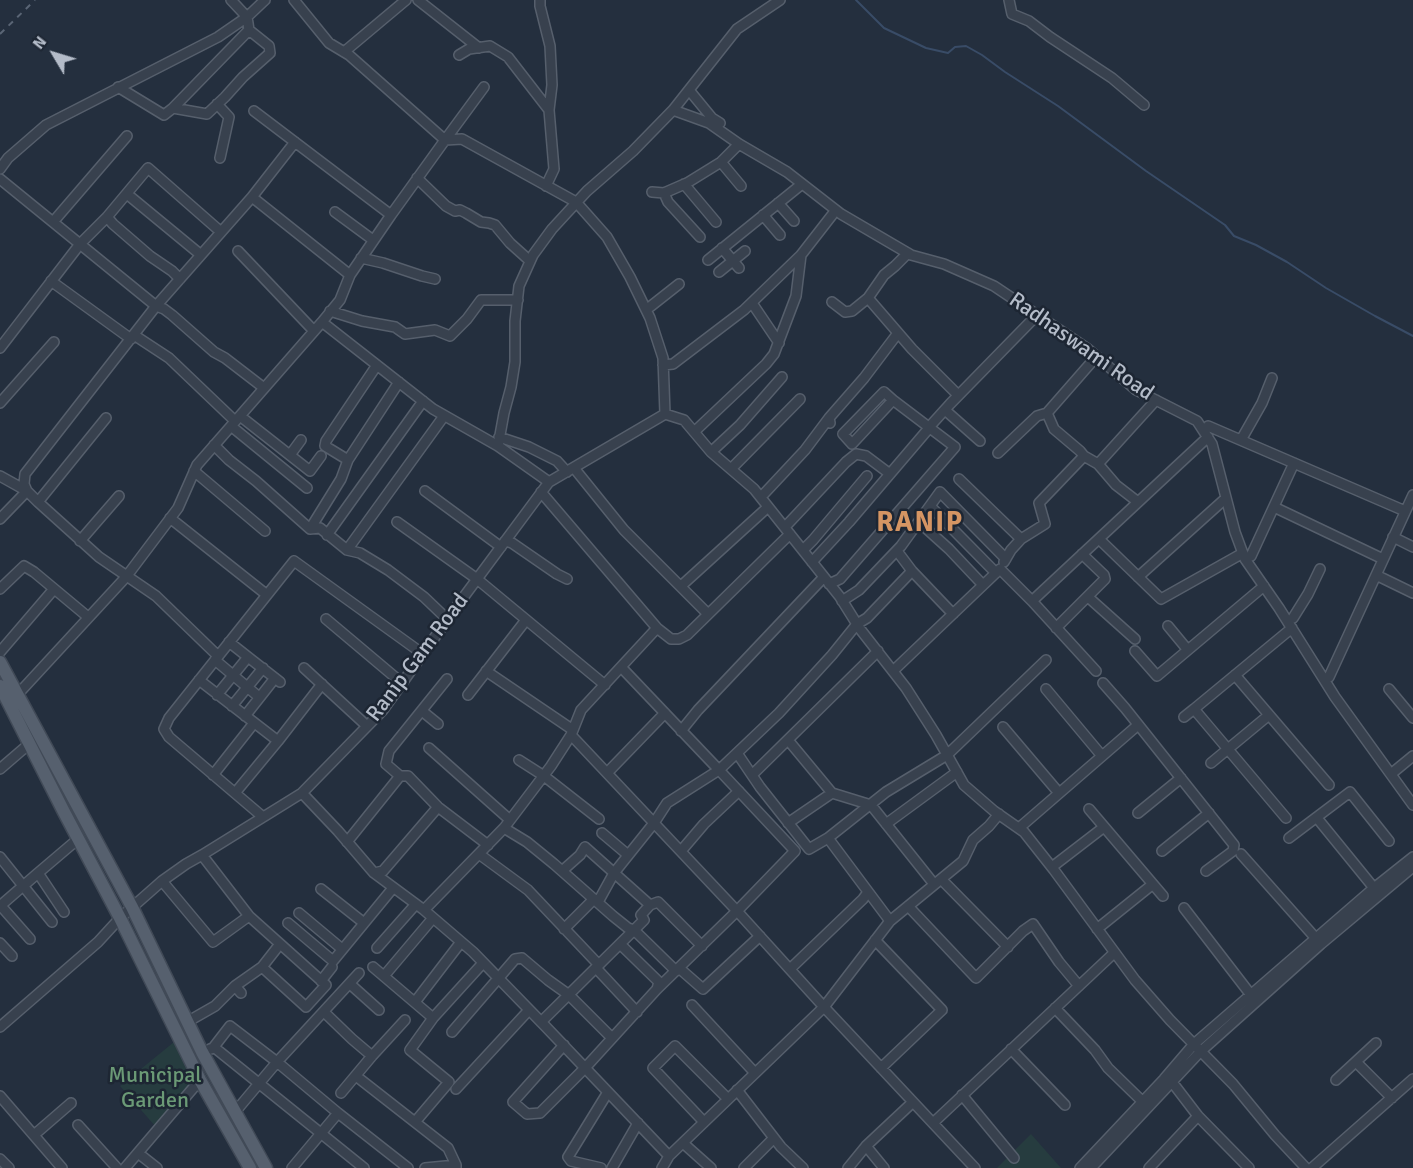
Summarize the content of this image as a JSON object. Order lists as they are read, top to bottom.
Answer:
{
  "streets": {
    "street": ["Radhaswami Road", "Ranip Gam Road"]
  },
  "districts": ["RANIP"],
  "parks": ["Municipal Garden"],
  "north": "top left"
}
